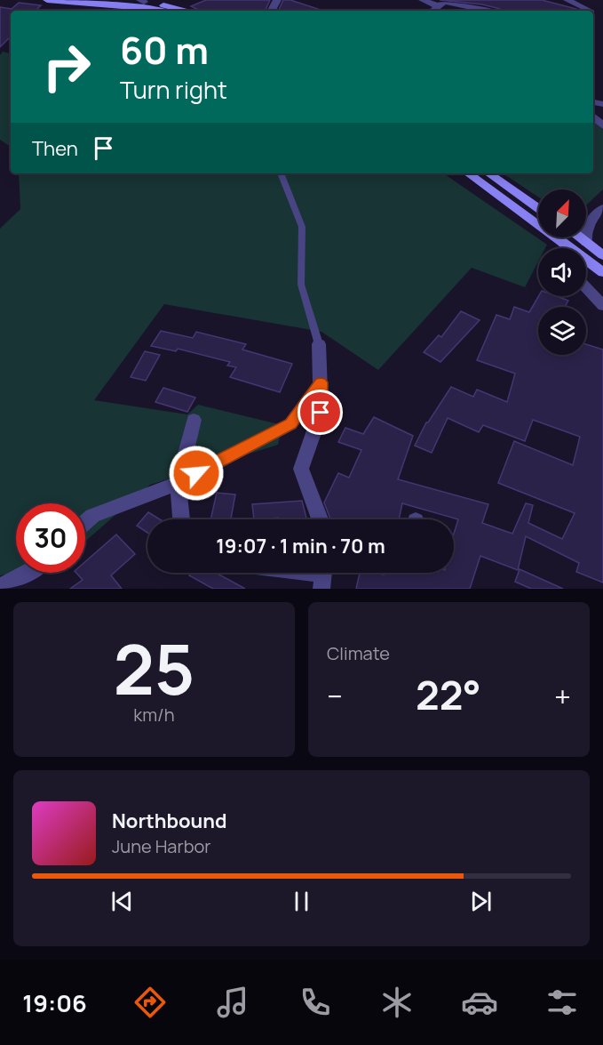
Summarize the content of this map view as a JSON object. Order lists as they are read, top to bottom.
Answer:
{
  "north": "top right",
  "page": {
    "turn": ["60 m", "Turn right"],
    "then": "Then",
    "limit": "30",
    "trip": "19:07 · 1 min · 70 m",
    "tile": [
      ["25", "km/h"],
      "Climate"
    ],
    "heat": ["−", "22°", "+"],
    "song": ["Northbound", "June Harbor"],
    "tabs": "19:06"
  }
}
